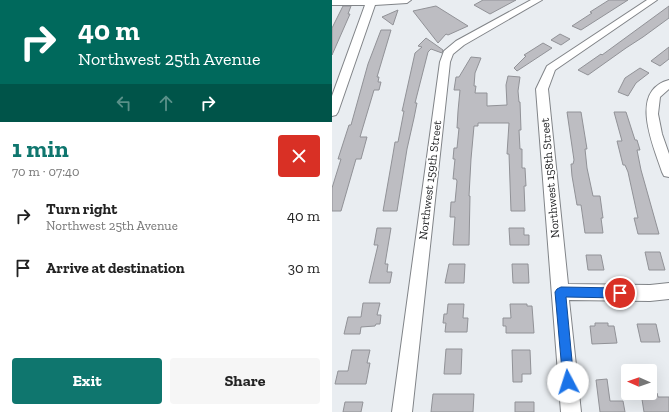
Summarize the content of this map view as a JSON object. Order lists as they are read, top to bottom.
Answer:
{
  "streets": {
    "street": ["Northwest 158th Street", "Northwest 159th Street"]
  },
  "north": "left",
  "page": {
    "turn": ["40 m", "Northwest 25th Avenue"],
    "heading": ["1 min", "70 m · 07:40"],
    "list": [
      {
        "name": "Turn right",
        "note": "Northwest 25th Avenue",
        "value": "40 m"
      },
      {
        "name": "Arrive at destination",
        "value": "30 m"
      }
    ],
    "buttons": ["Exit", "Share"]
  }
}
